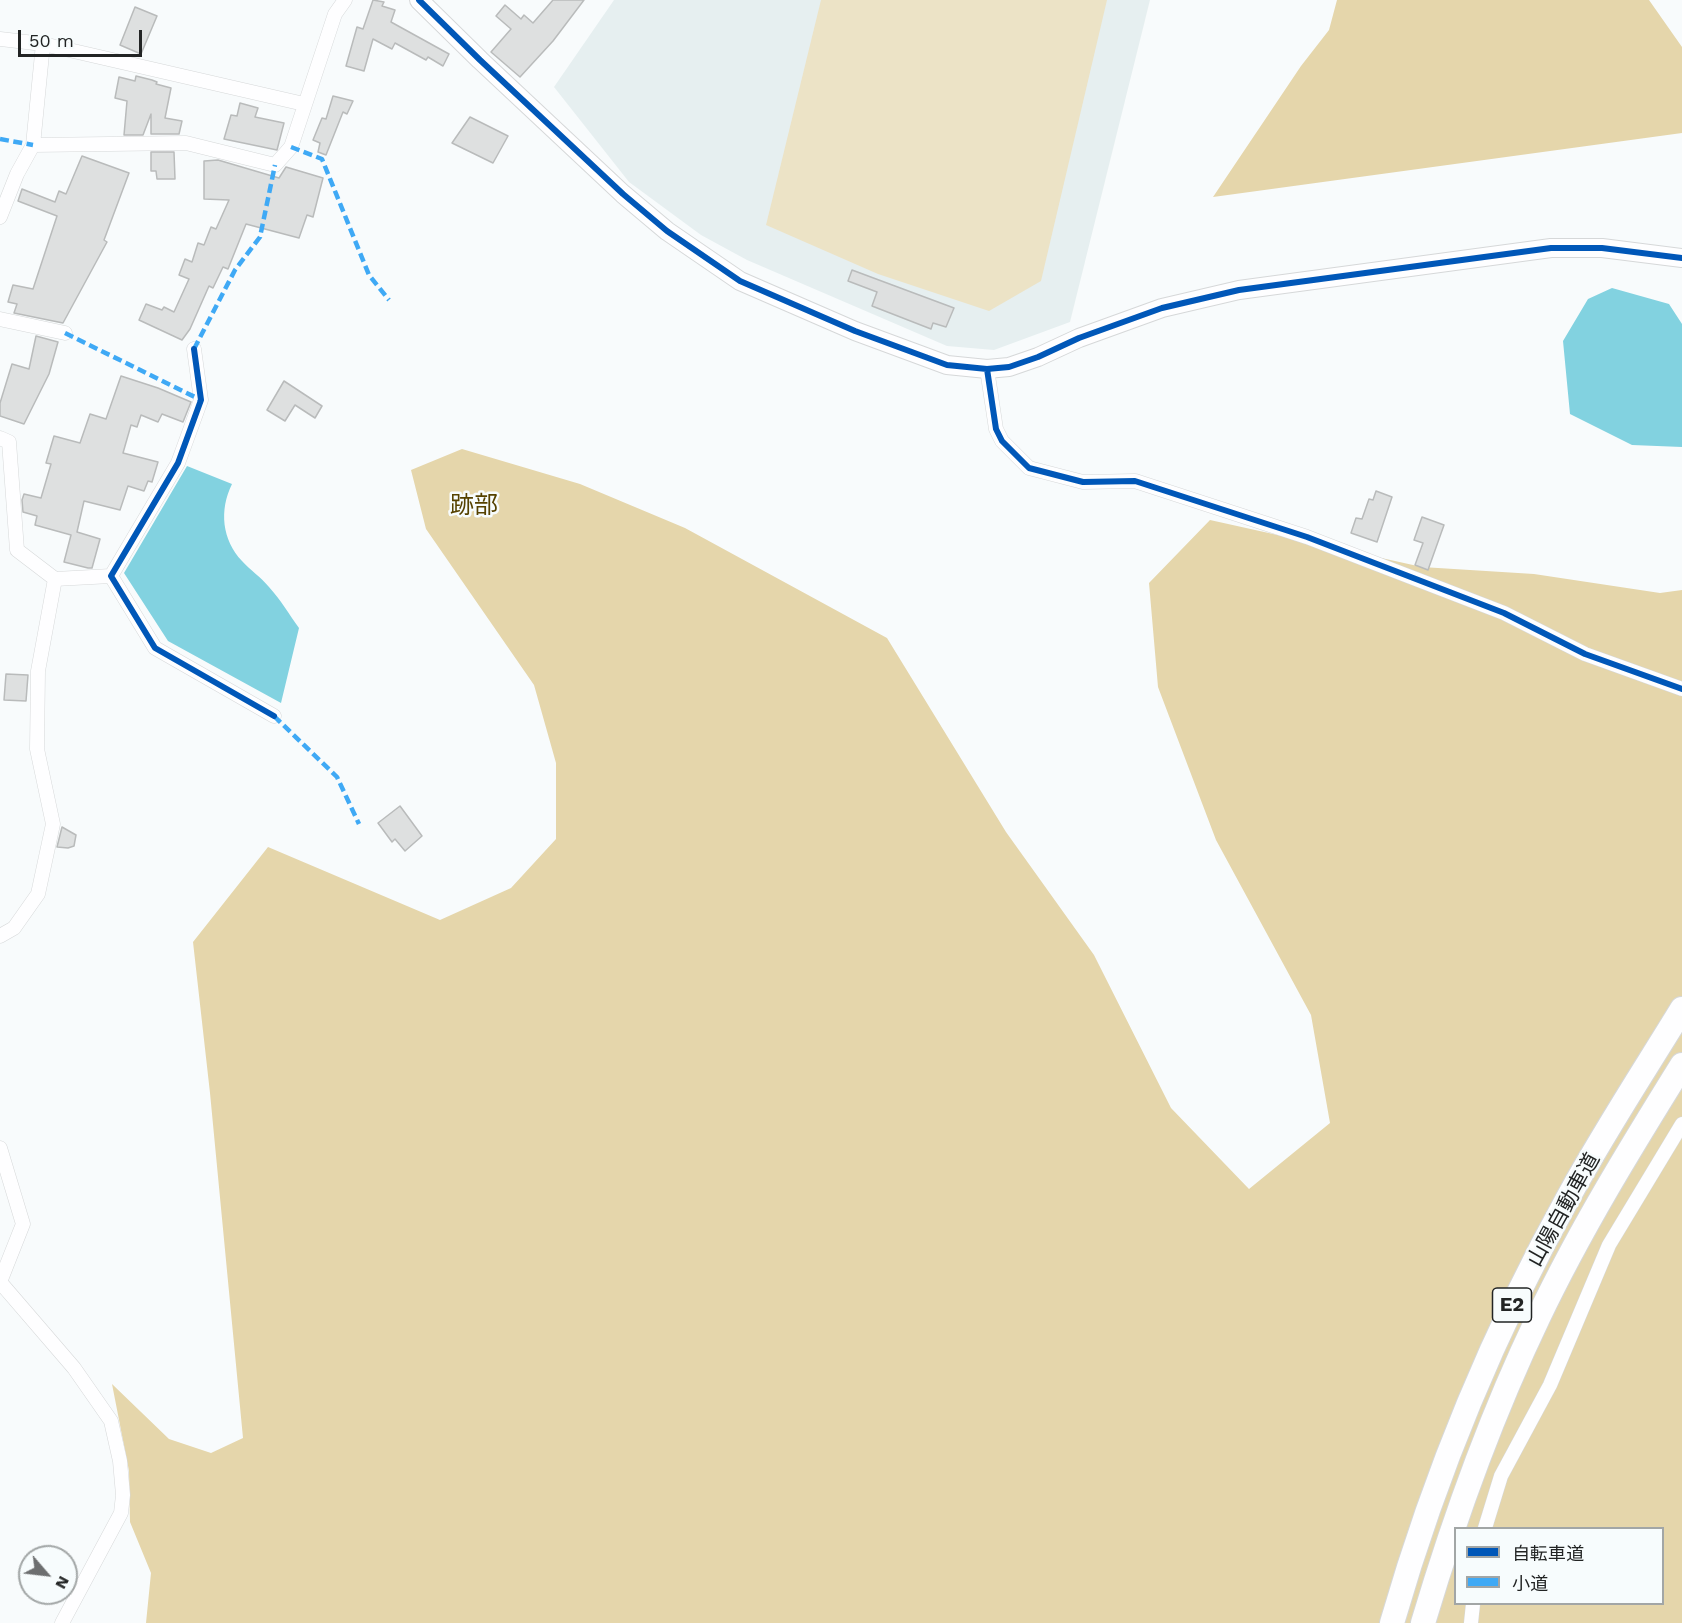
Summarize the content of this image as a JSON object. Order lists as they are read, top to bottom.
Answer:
{
  "streets": {
    "highway": ["山陽自動車道", "E2"]
  },
  "districts": ["跡部"],
  "legend": ["自転車道", "小道"],
  "scale_bar": "50 m",
  "north": "bottom right"
}
